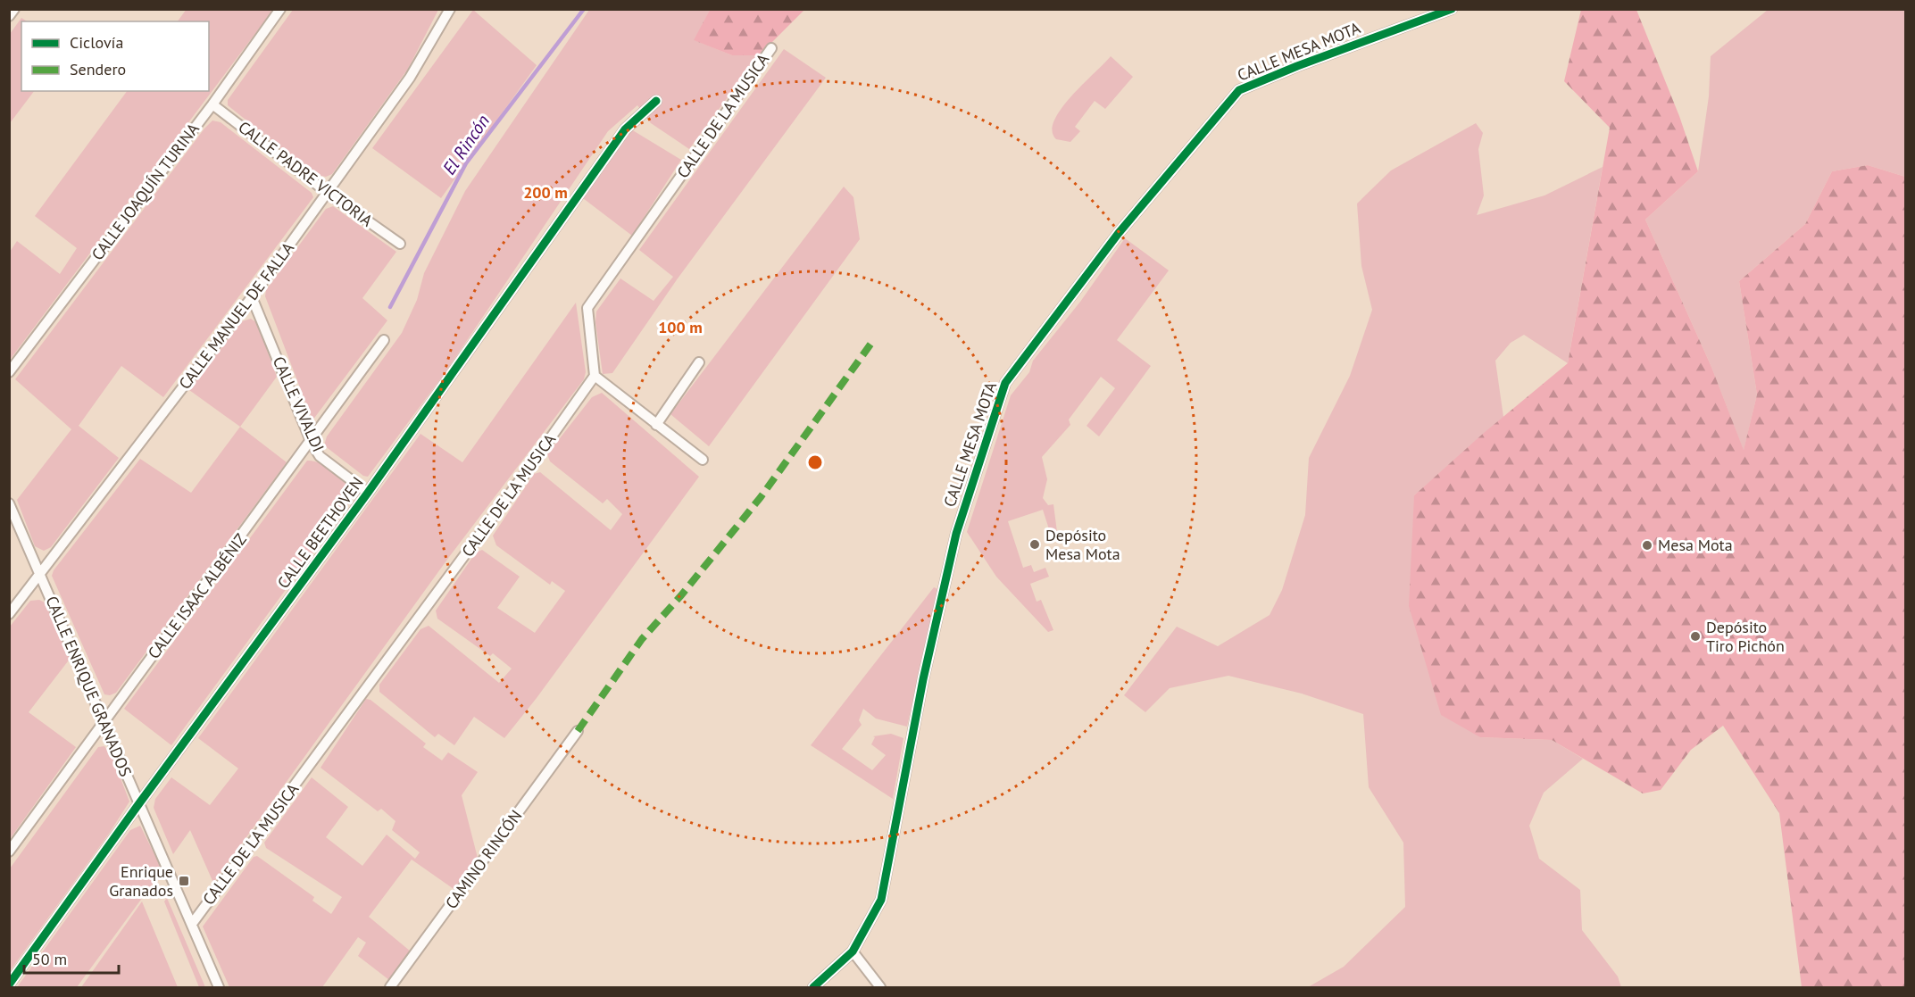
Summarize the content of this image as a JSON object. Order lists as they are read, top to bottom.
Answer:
{
  "streets": {
    "street": [
      "CALLE MESA MOTA",
      "CALLE DE LA MUSICA",
      "CALLE PADRE VICTORIA",
      "CALLE JOAQUÍN TURINA",
      "CALLE MANUEL DE FALLA",
      "CALLE VIVALDI",
      "CALLE BEETHOVEN",
      "CALLE ISAAC ALBÉNIZ",
      "CALLE ENRIQUE GRANADOS",
      "CAMINO RINCÓN"
    ]
  },
  "crossings": [
    ["CALLE DE LA MUSICA", "CALLE ENRIQUE GRANADOS"],
    ["CALLE PADRE VICTORIA", "CALLE JOAQUÍN TURINA"],
    ["CALLE PADRE VICTORIA", "CALLE MANUEL DE FALLA"],
    ["CALLE MANUEL DE FALLA", "CALLE VIVALDI"],
    ["CALLE MANUEL DE FALLA", "CALLE ENRIQUE GRANADOS"],
    ["CALLE VIVALDI", "CALLE BEETHOVEN"],
    ["CALLE VIVALDI", "CALLE ISAAC ALBÉNIZ"],
    ["CALLE BEETHOVEN", "CALLE ENRIQUE GRANADOS"],
    ["CALLE ISAAC ALBÉNIZ", "CALLE ENRIQUE GRANADOS"]
  ],
  "water": ["El Rincón"],
  "places": {
    "other": ["Depósito Mesa Mota", "Mesa Mota", "Depósito Tiro Pichón"],
    "transit": ["Enrique Granados"]
  },
  "legend": ["Ciclovía", "Sendero"],
  "scale_bar": "50 m",
  "rings": ["200 m", "100 m"]
}
